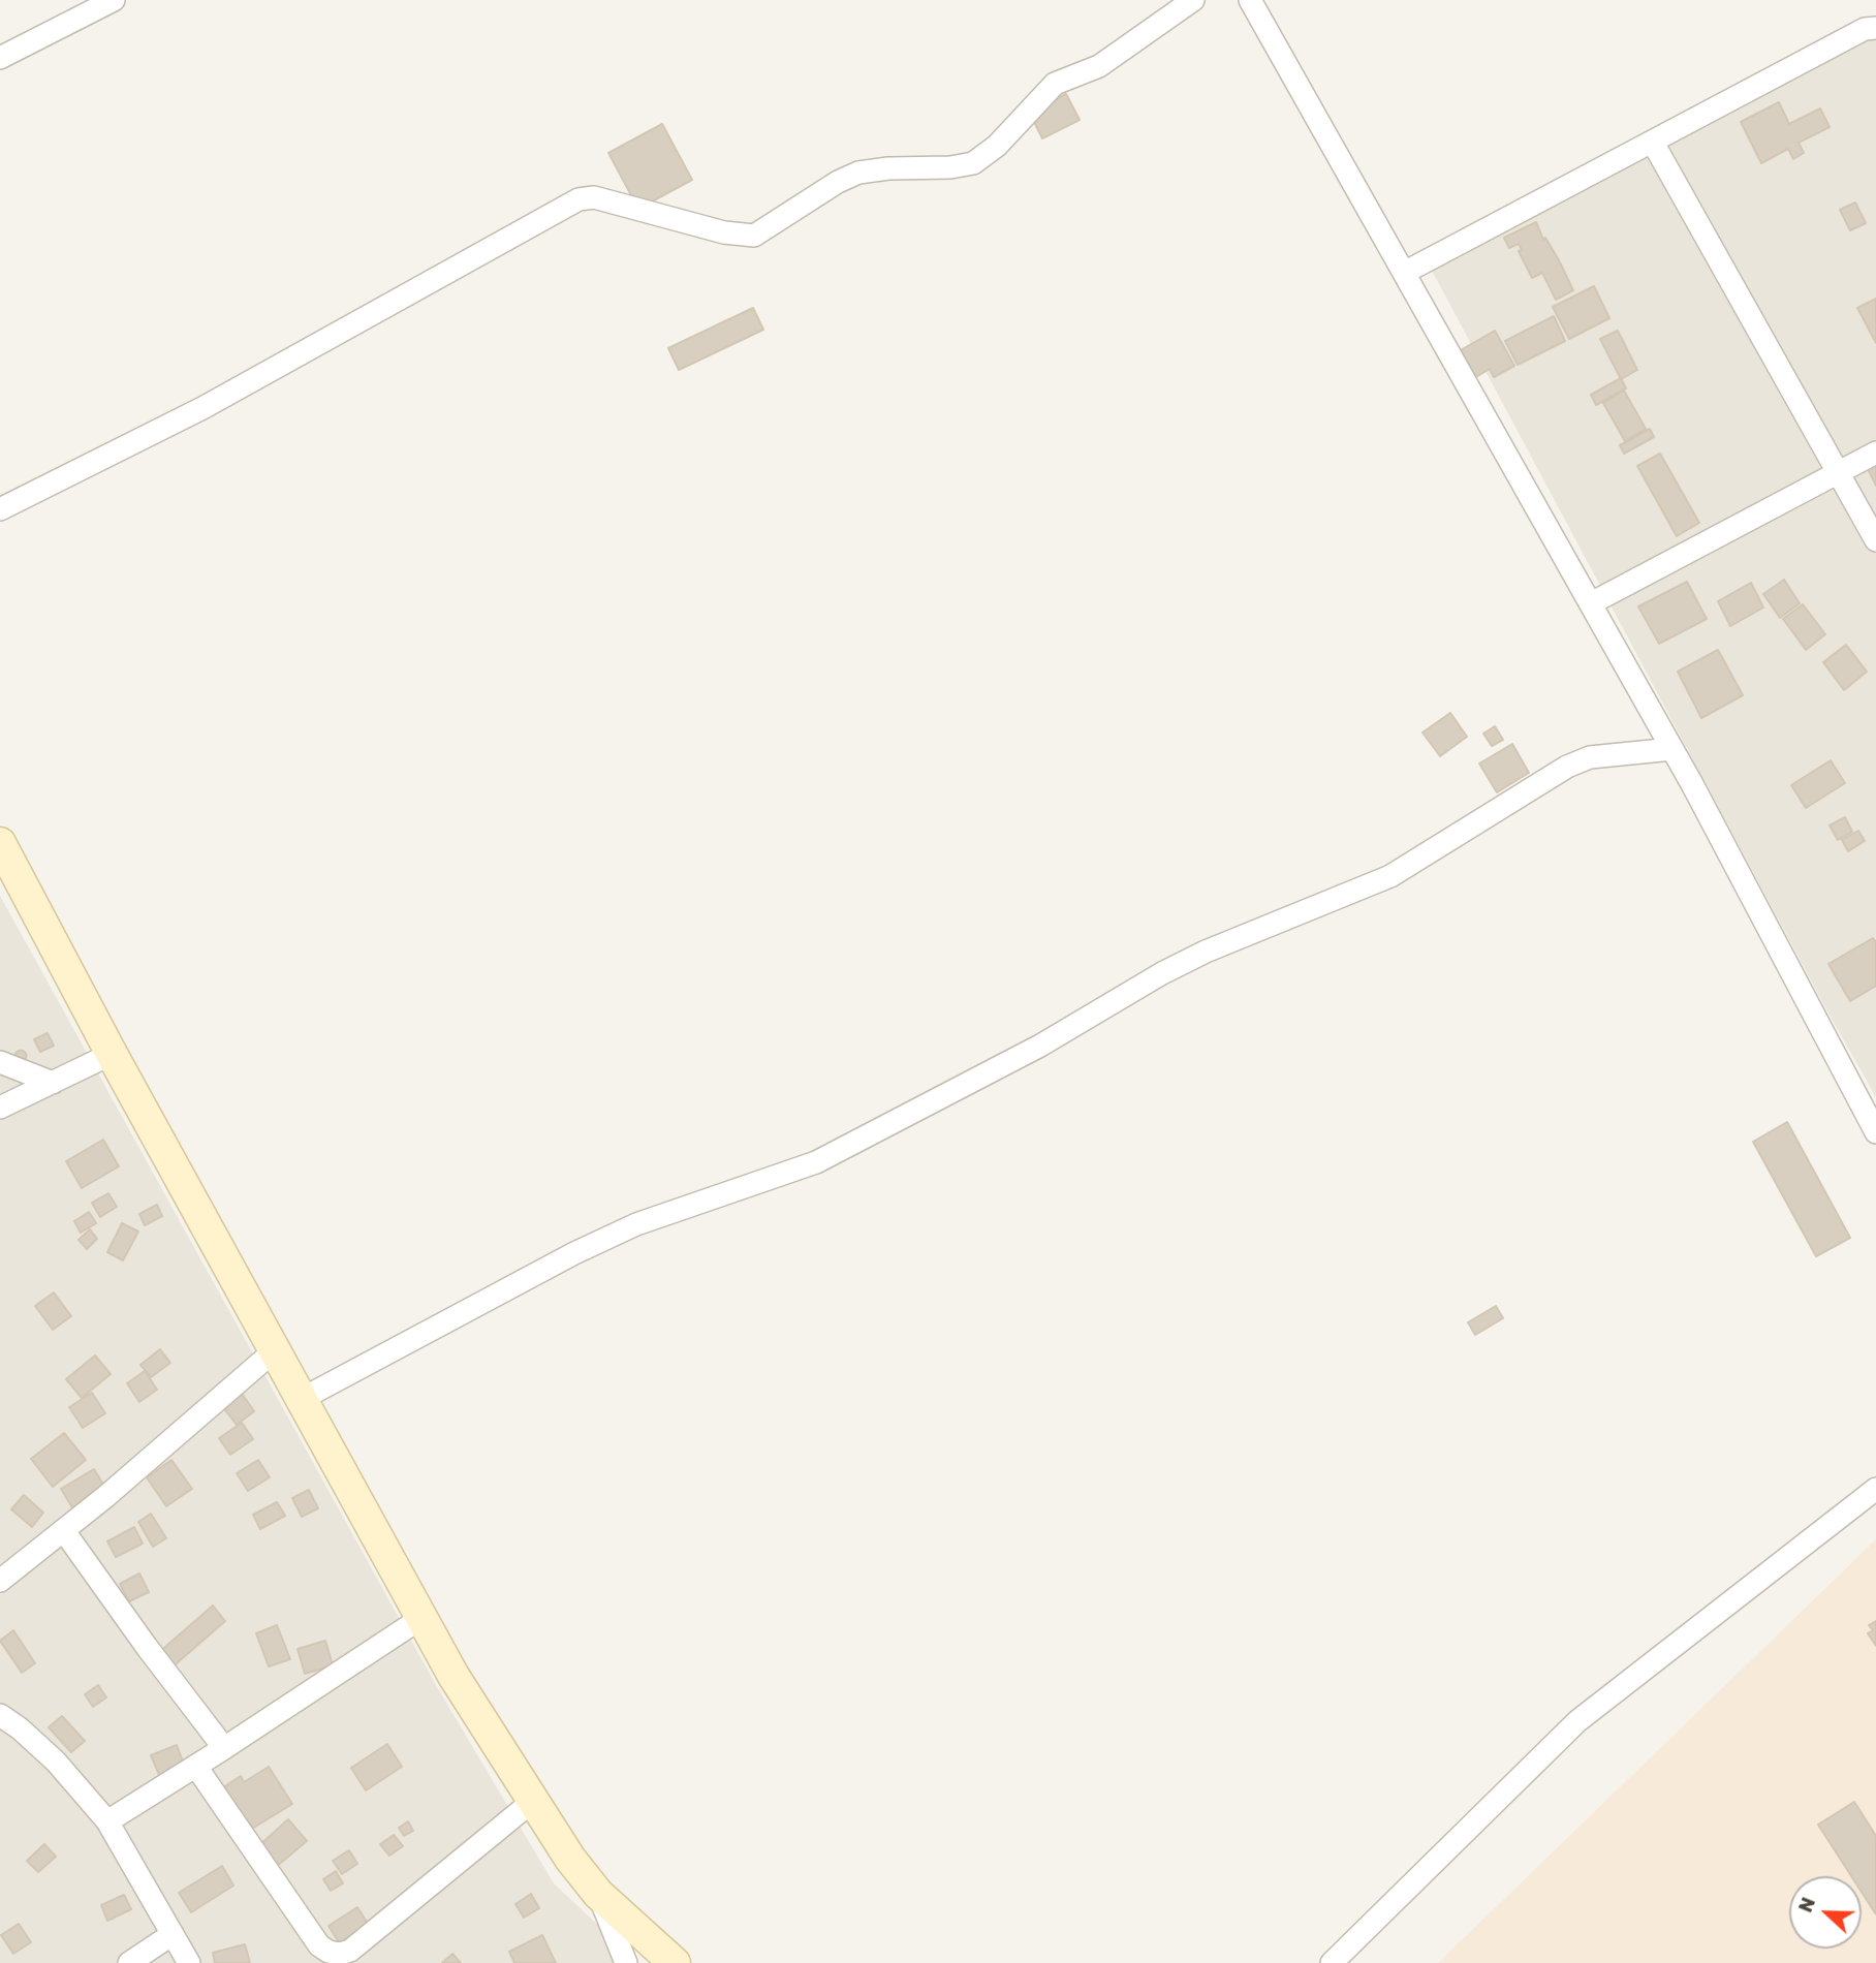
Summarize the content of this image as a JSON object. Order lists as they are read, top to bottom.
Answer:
{
  "north": "left"
}
